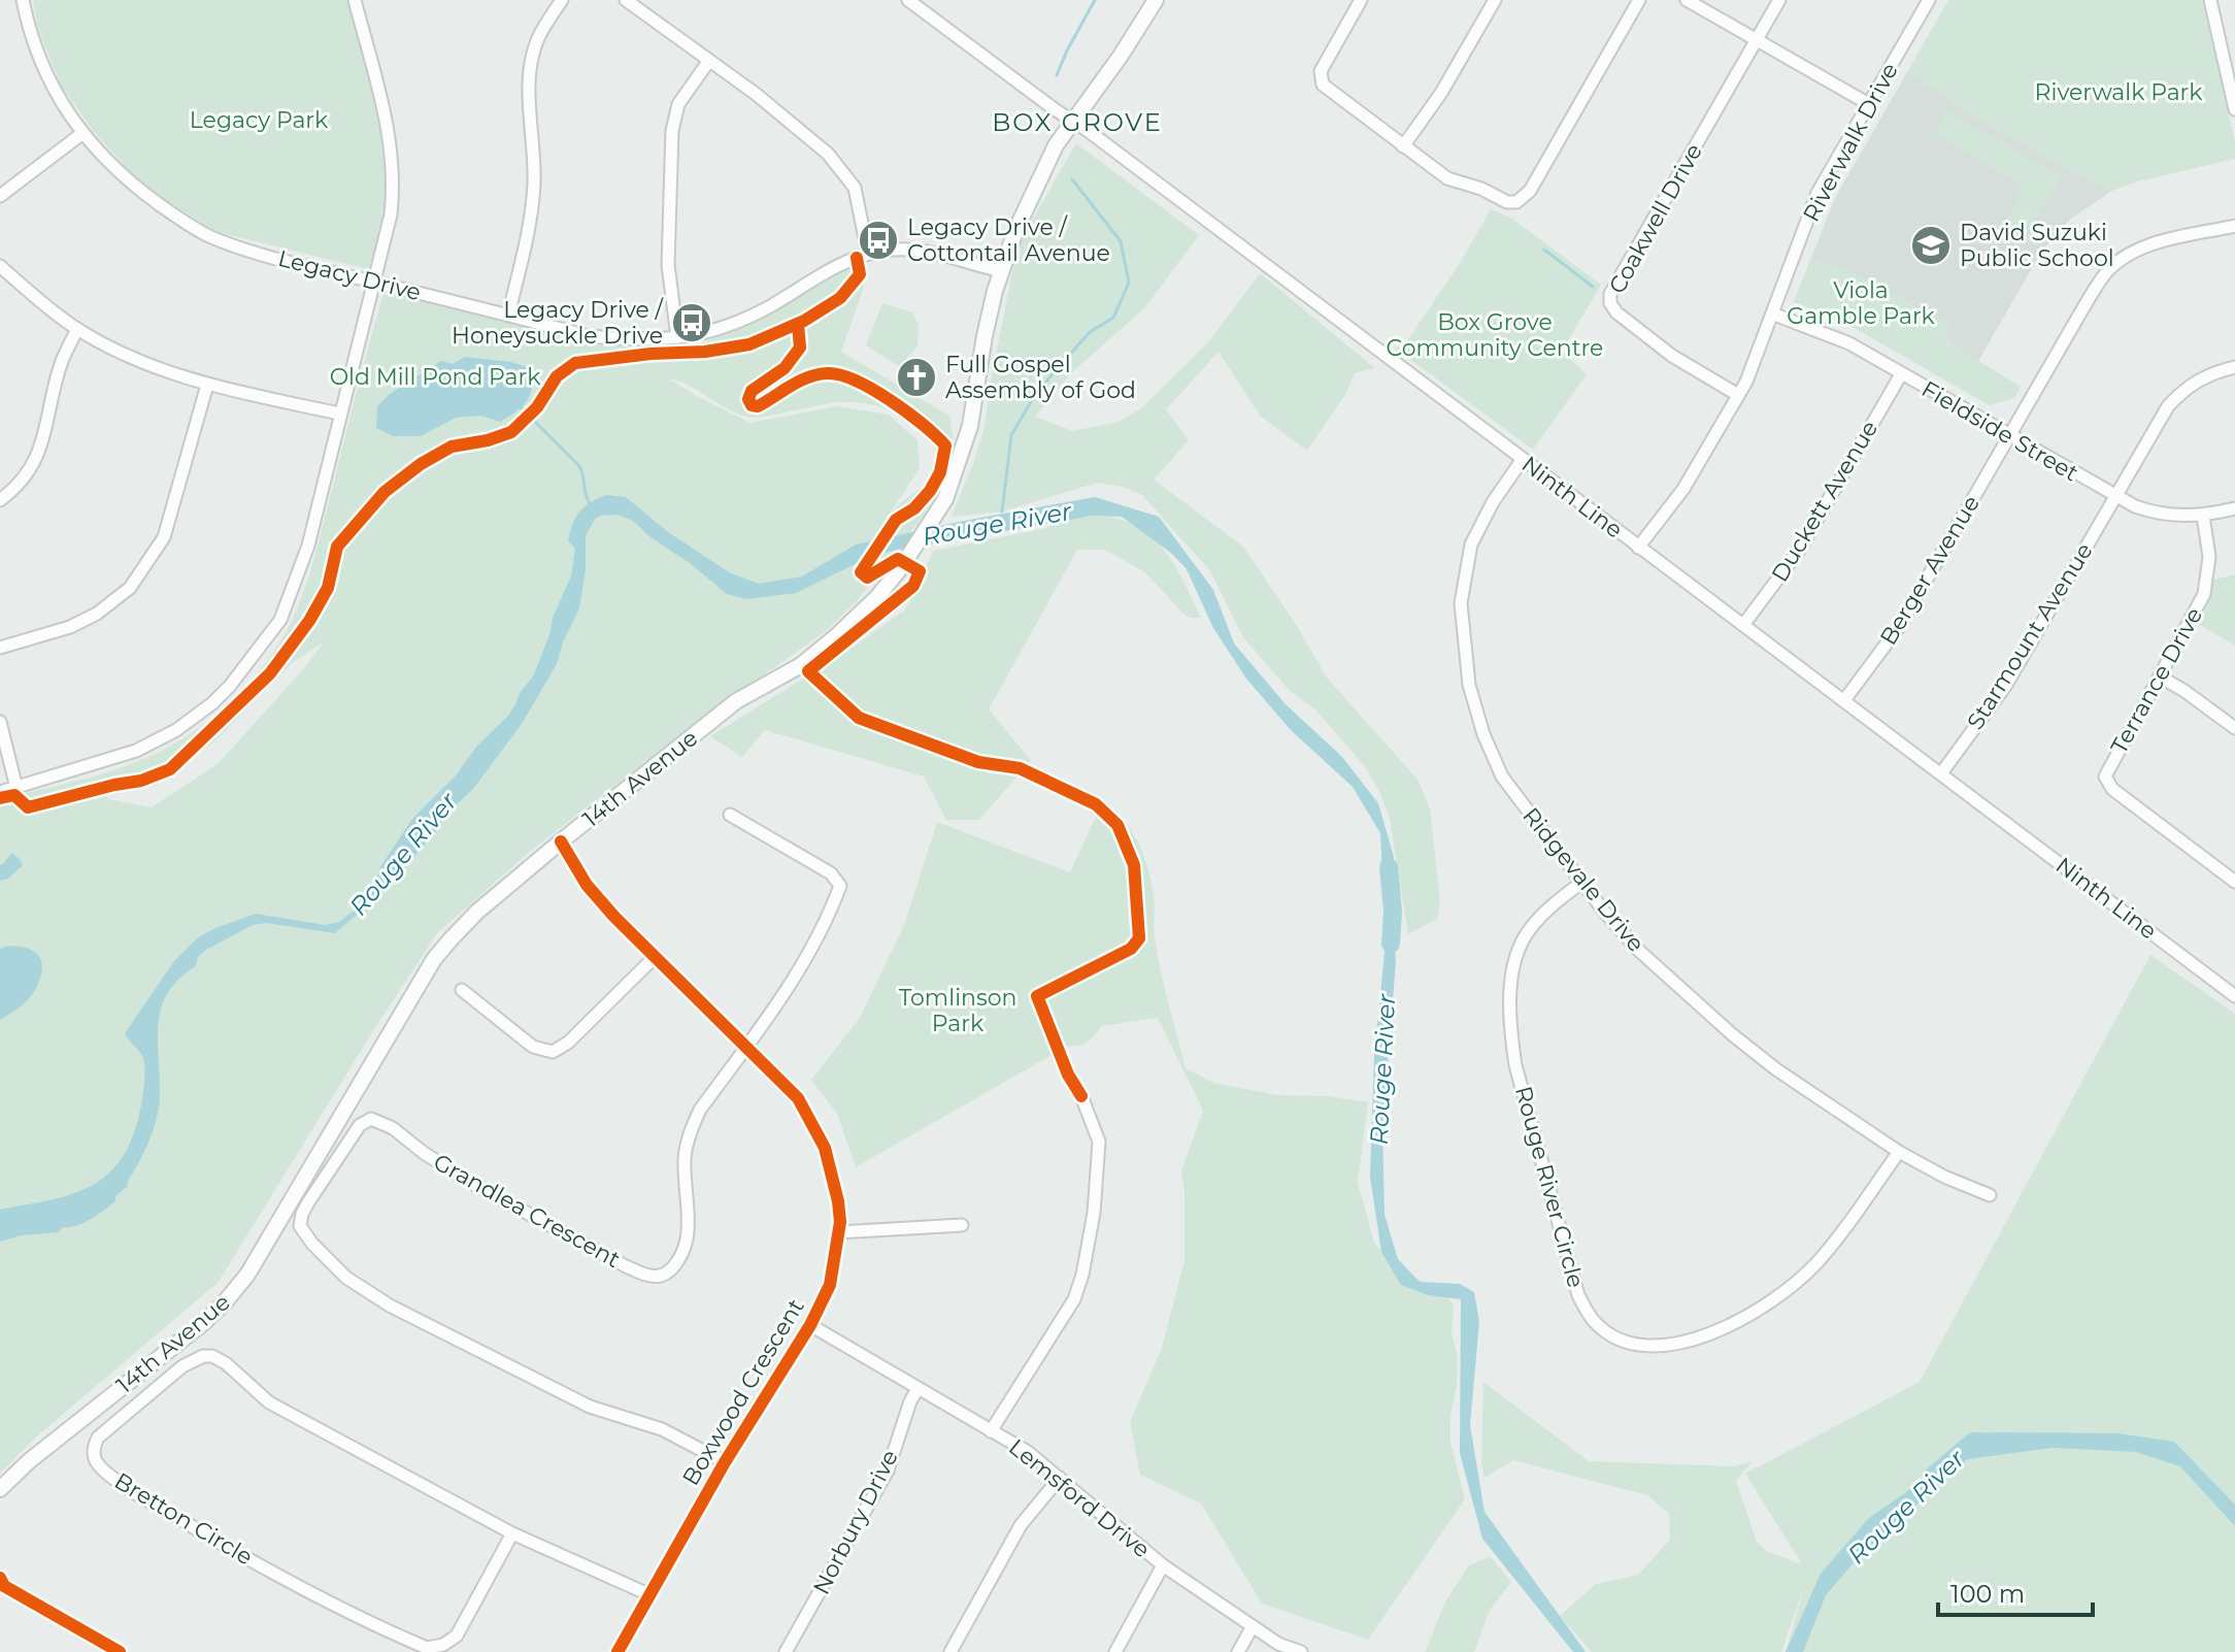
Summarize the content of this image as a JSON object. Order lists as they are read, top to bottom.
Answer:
{
  "streets": {
    "main road": ["14th Avenue"],
    "street": [
      "Riverwalk Drive",
      "Coakwell Drive",
      "Legacy Drive",
      "Fieldside Street",
      "Ninth Line",
      "Duckett Avenue",
      "Berger Avenue",
      "Starmount Avenue",
      "Terrance Drive",
      "Ridgevale Drive",
      "Rouge River Circle",
      "Grandlea Crescent",
      "Boxwood Crescent",
      "Lemsford Drive",
      "Bretton Circle",
      "Norbury Drive"
    ]
  },
  "crossings": [
    ["Riverwalk Drive", "Coakwell Drive"],
    ["Riverwalk Drive", "Fieldside Street"],
    ["Riverwalk Drive", "Ninth Line"],
    ["Legacy Drive", "14th Avenue"],
    ["Fieldside Street", "Duckett Avenue"],
    ["Fieldside Street", "Berger Avenue"],
    ["Fieldside Street", "Starmount Avenue"],
    ["Fieldside Street", "Terrance Drive"],
    ["Ninth Line", "Duckett Avenue"],
    ["Ninth Line", "Berger Avenue"],
    ["Ninth Line", "Starmount Avenue"],
    ["Ninth Line", "14th Avenue"],
    ["Ninth Line", "Ridgevale Drive"],
    ["14th Avenue", "Boxwood Crescent"],
    ["Ridgevale Drive", "Rouge River Circle"],
    ["Grandlea Crescent", "Boxwood Crescent"],
    ["Boxwood Crescent", "Lemsford Drive"],
    ["Boxwood Crescent", "Bretton Circle"],
    ["Lemsford Drive", "Norbury Drive"]
  ],
  "districts": ["BOX GROVE"],
  "water": ["Rouge River"],
  "parks": [
    "Riverwalk Park",
    "Legacy Park",
    "Viola Gamble Park",
    "Box Grove Community Centre",
    "Old Mill Pond Park",
    "Tomlinson Park"
  ],
  "places": {
    "bus stop": ["Legacy Drive / Cottontail Avenue", "Legacy Drive / Honeysuckle Drive"],
    "school or university": ["David Suzuki Public School"],
    "church": ["Full Gospel Assembly of God"]
  },
  "scale_bar": "100 m"
}
